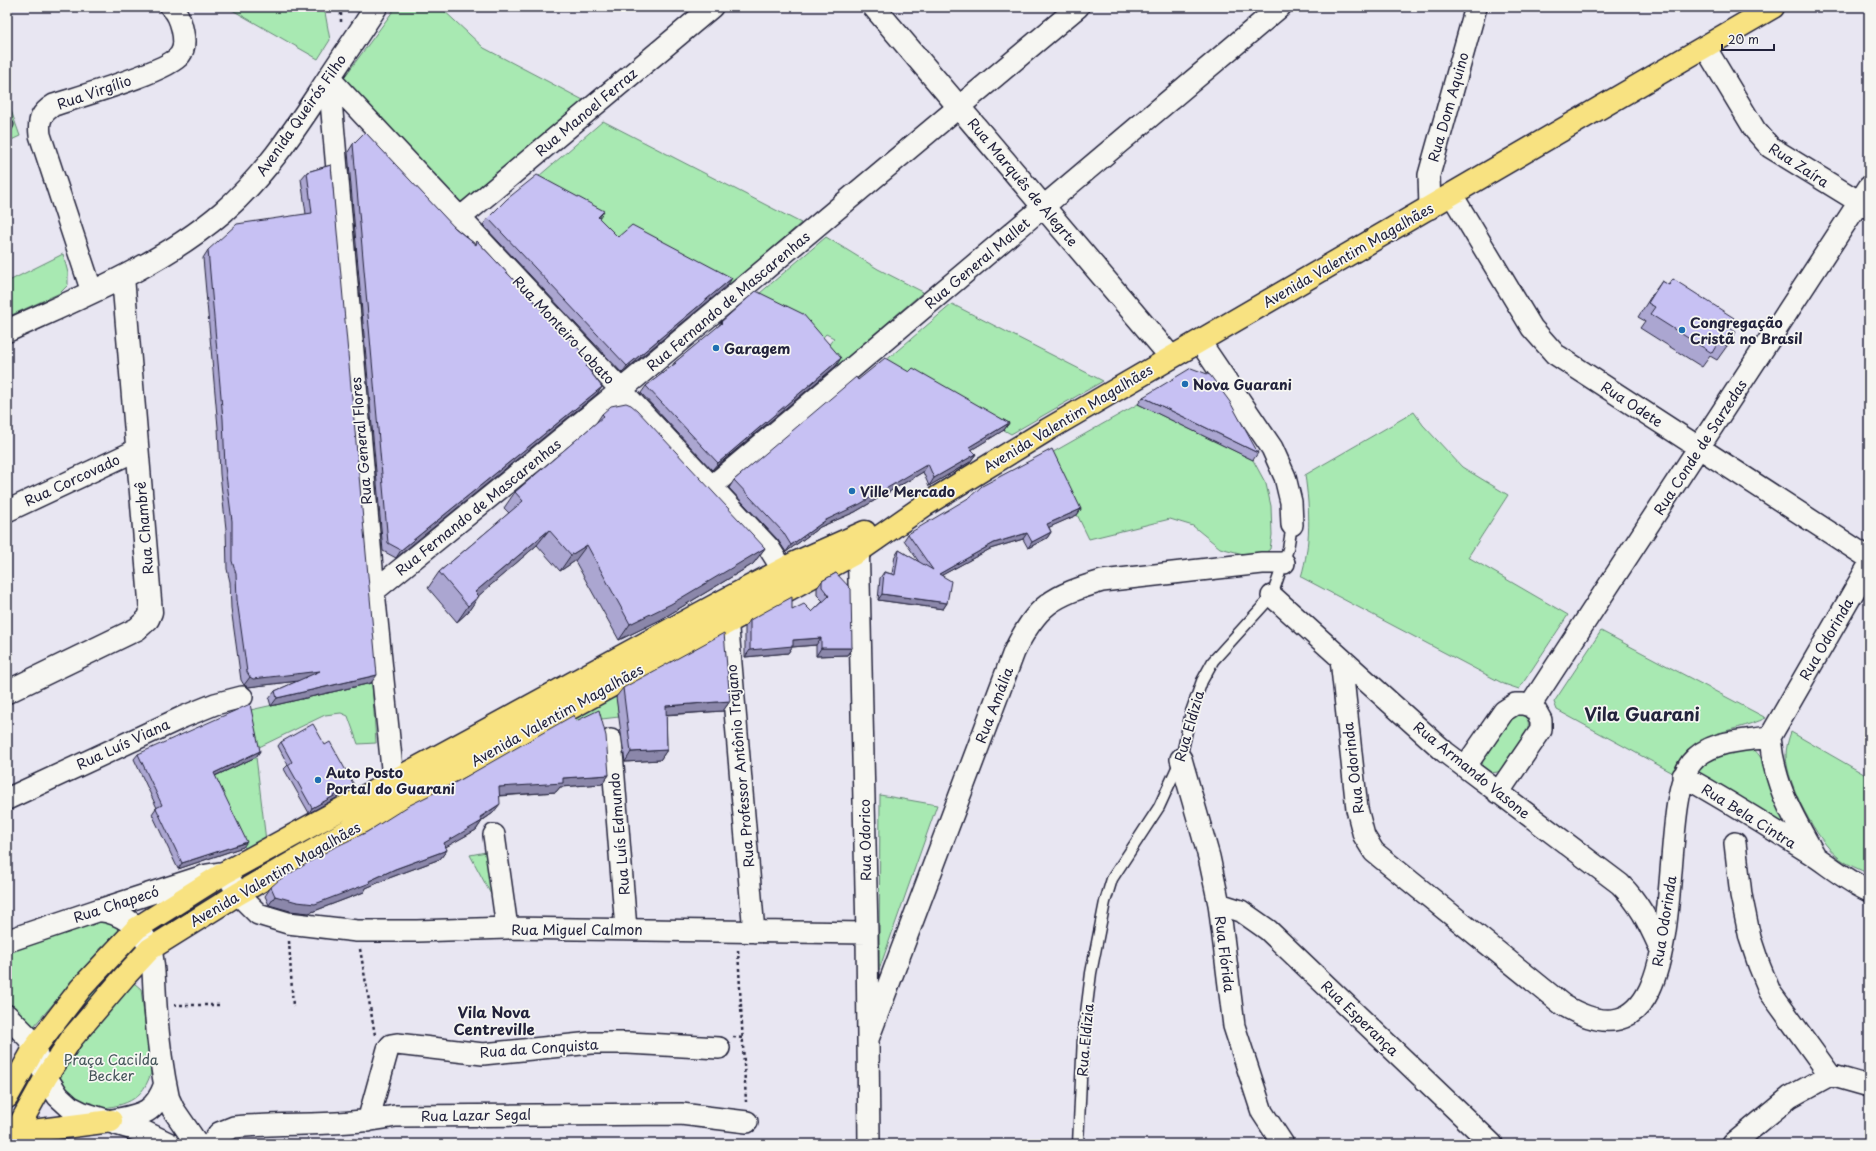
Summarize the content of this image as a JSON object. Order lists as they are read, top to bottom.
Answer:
{
  "streets": {
    "main road": ["Avenida Valentim Magalhães"],
    "street": [
      "Rua Virgílio",
      "Rua Dom Aquino",
      "Rua Manoel Ferraz",
      "Avenida Queirós Filho",
      "Rua Zaíra",
      "Rua Marquês de Alegrte",
      "Rua General Mallet",
      "Rua Fernando de Mascarenhas",
      "Rua Monteiro Lobato",
      "Rua Odete",
      "Rua General Flores",
      "Rua Conde de Sarzedas",
      "Rua Corcovado",
      "Rua Chambrê",
      "Rua Odorinda",
      "Rua Amália",
      "Rua Eldizia",
      "Rua Luís Viana",
      "Rua Professor Antônio Trajano",
      "Rua Armando Vasone",
      "Rua Bela Cintra",
      "Rua Luís Edmundo",
      "Rua Odorico",
      "Rua Chapecó",
      "Rua Miguel Calmon",
      "Rua Flórida",
      "Rua Esperança",
      "Rua da Conquista",
      "Rua Lazar Segal"
    ]
  },
  "crossings": [
    ["Rua Virgílio", "Avenida Queirós Filho"],
    ["Rua Dom Aquino", "Avenida Valentim Magalhães"],
    ["Rua Manoel Ferraz", "Rua Monteiro Lobato"],
    ["Avenida Queirós Filho", "Rua Monteiro Lobato"],
    ["Avenida Queirós Filho", "Rua General Flores"],
    ["Avenida Queirós Filho", "Rua Chambrê"],
    ["Rua Zaíra", "Avenida Valentim Magalhães"],
    ["Rua Zaíra", "Rua Conde de Sarzedas"],
    ["Rua Marquês de Alegrte", "Avenida Valentim Magalhães"],
    ["Rua Marquês de Alegrte", "Rua General Mallet"],
    ["Rua Marquês de Alegrte", "Rua Fernando de Mascarenhas"],
    ["Avenida Valentim Magalhães", "Rua Monteiro Lobato"],
    ["Avenida Valentim Magalhães", "Rua Odete"],
    ["Avenida Valentim Magalhães", "Rua General Flores"],
    ["Avenida Valentim Magalhães", "Rua Eldizia"],
    ["Avenida Valentim Magalhães", "Rua Professor Antônio Trajano"],
    ["Avenida Valentim Magalhães", "Rua Odorico"],
    ["Avenida Valentim Magalhães", "Rua Chapecó"],
    ["Avenida Valentim Magalhães", "Rua Miguel Calmon"],
    ["Rua General Mallet", "Rua Monteiro Lobato"],
    ["Rua Fernando de Mascarenhas", "Rua Monteiro Lobato"],
    ["Rua Fernando de Mascarenhas", "Rua General Flores"],
    ["Rua Monteiro Lobato", "Rua General Flores"],
    ["Rua Odete", "Rua Conde de Sarzedas"],
    ["Rua Corcovado", "Rua Chambrê"],
    ["Rua Odorinda", "Rua Armando Vasone"],
    ["Rua Odorinda", "Rua Bela Cintra"],
    ["Rua Amália", "Rua Eldizia"],
    ["Rua Amália", "Rua Odorico"],
    ["Rua Eldizia", "Rua Armando Vasone"],
    ["Rua Eldizia", "Rua Flórida"],
    ["Rua Professor Antônio Trajano", "Rua Miguel Calmon"],
    ["Rua Luís Edmundo", "Rua Miguel Calmon"],
    ["Rua Odorico", "Rua Miguel Calmon"],
    ["Rua Chapecó", "Rua Miguel Calmon"],
    ["Rua Flórida", "Rua Esperança"],
    ["Rua da Conquista", "Rua Lazar Segal"]
  ],
  "districts": ["Vila Guarani", "Vila Nova Centreville"],
  "parks": ["Praça Cacilda Becker"],
  "places": [
    "Congregação Cristã no Brasil",
    "Garagem",
    "Nova Guarani",
    "Ville Mercado",
    "Auto Posto Portal do Guarani"
  ],
  "scale_bar": "20 m"
}
